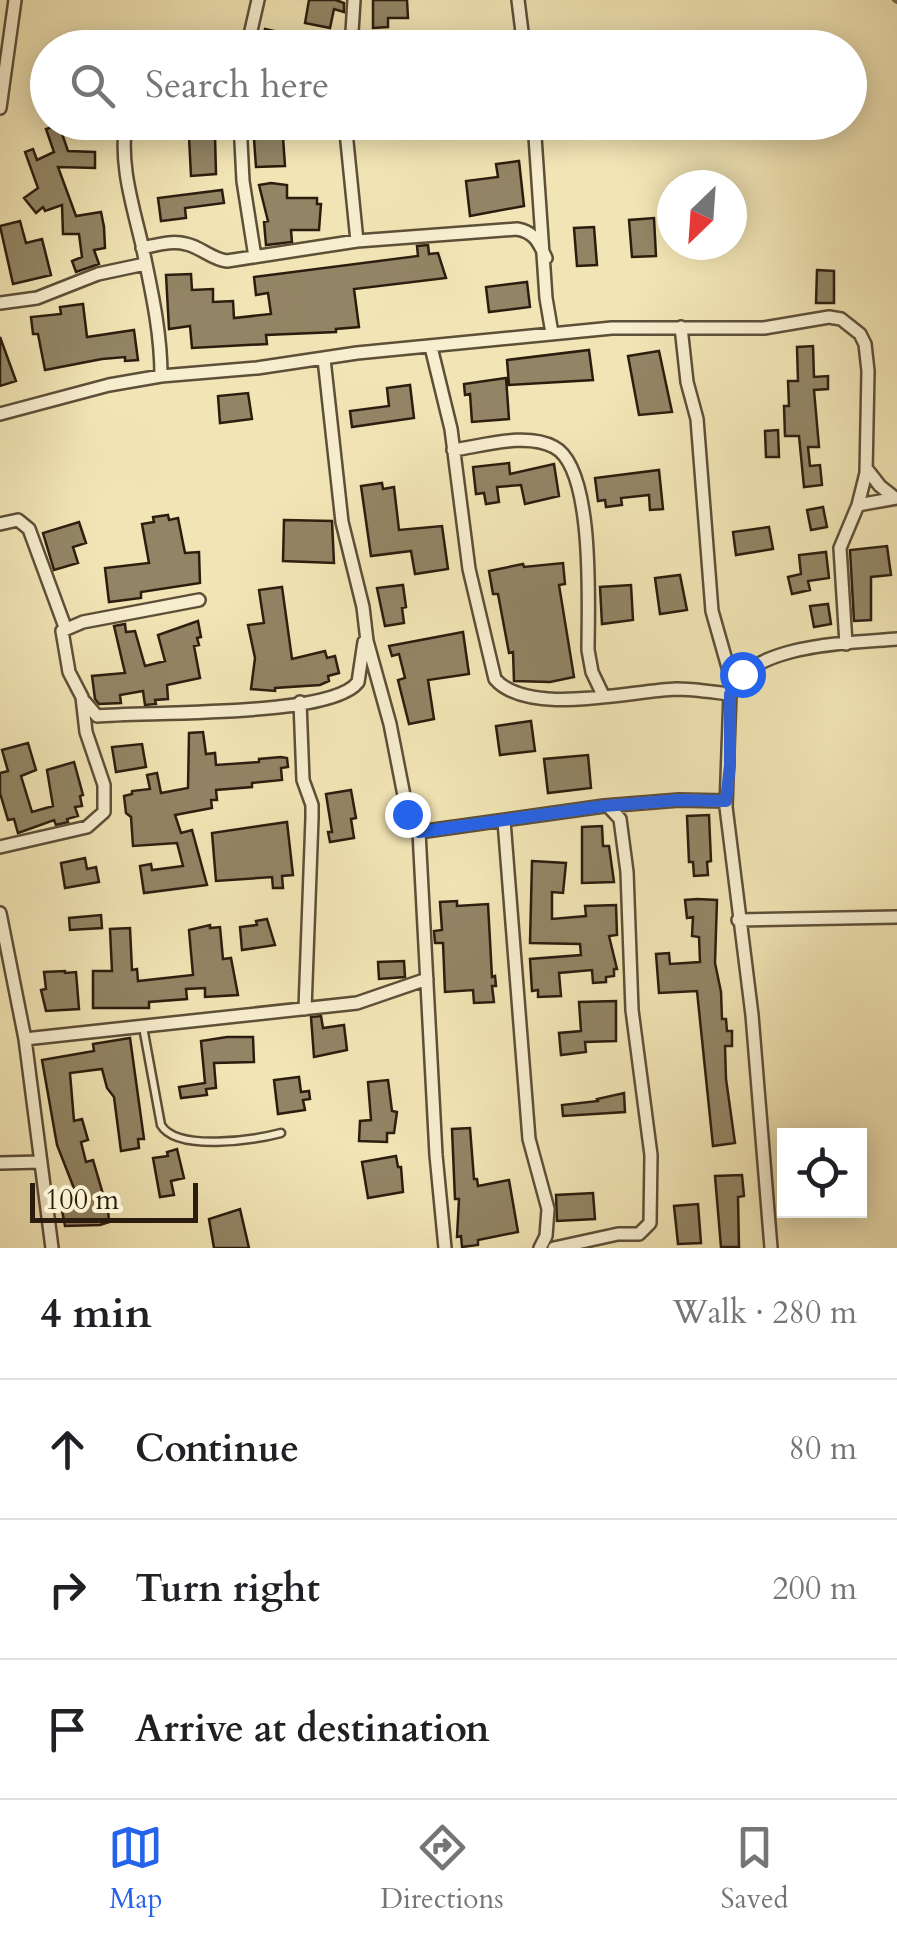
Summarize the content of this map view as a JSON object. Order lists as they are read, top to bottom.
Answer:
{
  "scale_bar": "100 m",
  "north": "bottom left",
  "page": {
    "search": "Search here",
    "scale": "100 m",
    "heading": ["4 min", "Walk · 280 m"],
    "list": [
      ["Continue", "80 m"],
      ["Turn right", "200 m"],
      "Arrive at destination"
    ],
    "nav": ["Map", "Directions", "Saved"]
  }
}
